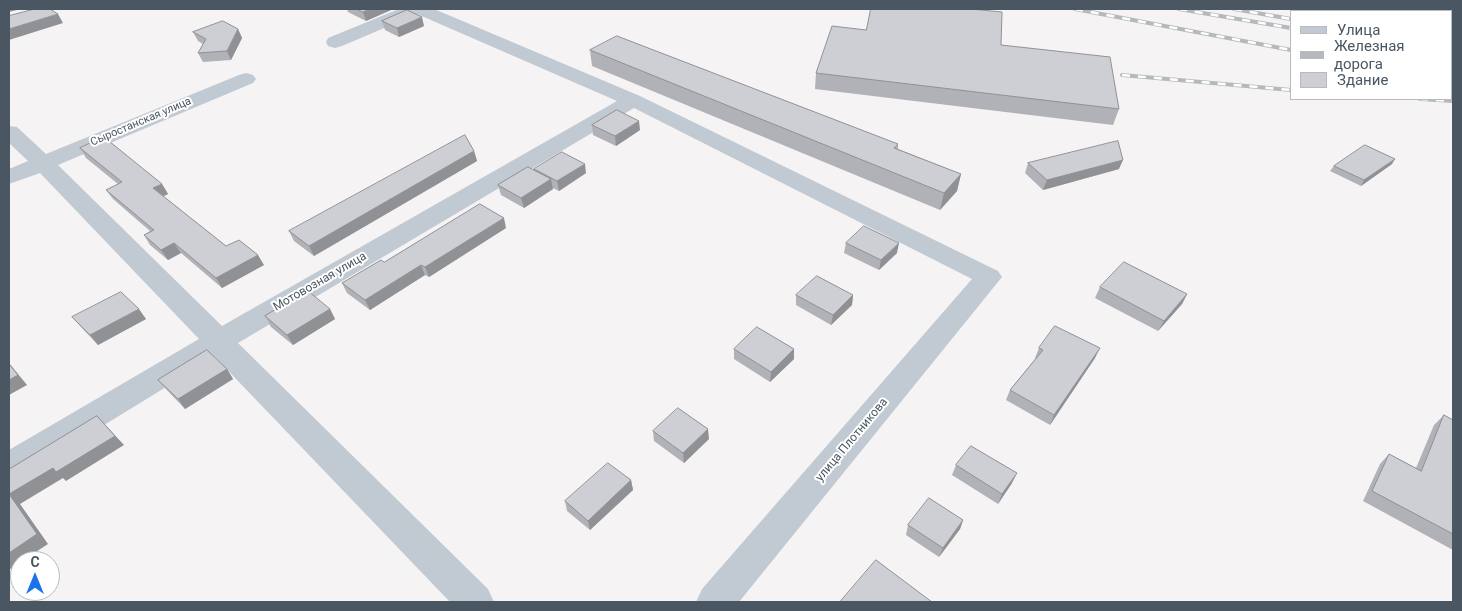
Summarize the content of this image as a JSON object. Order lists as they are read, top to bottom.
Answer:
{
  "streets": {
    "street": ["Сыростанская улица", "Мотовозная улица", "улица Плотникова"]
  },
  "crossings": [
    ["Мотовозная улица", "улица Плотникова"]
  ],
  "legend": ["Улица", "Железная дорога", "Здание"],
  "north": "top"
}
